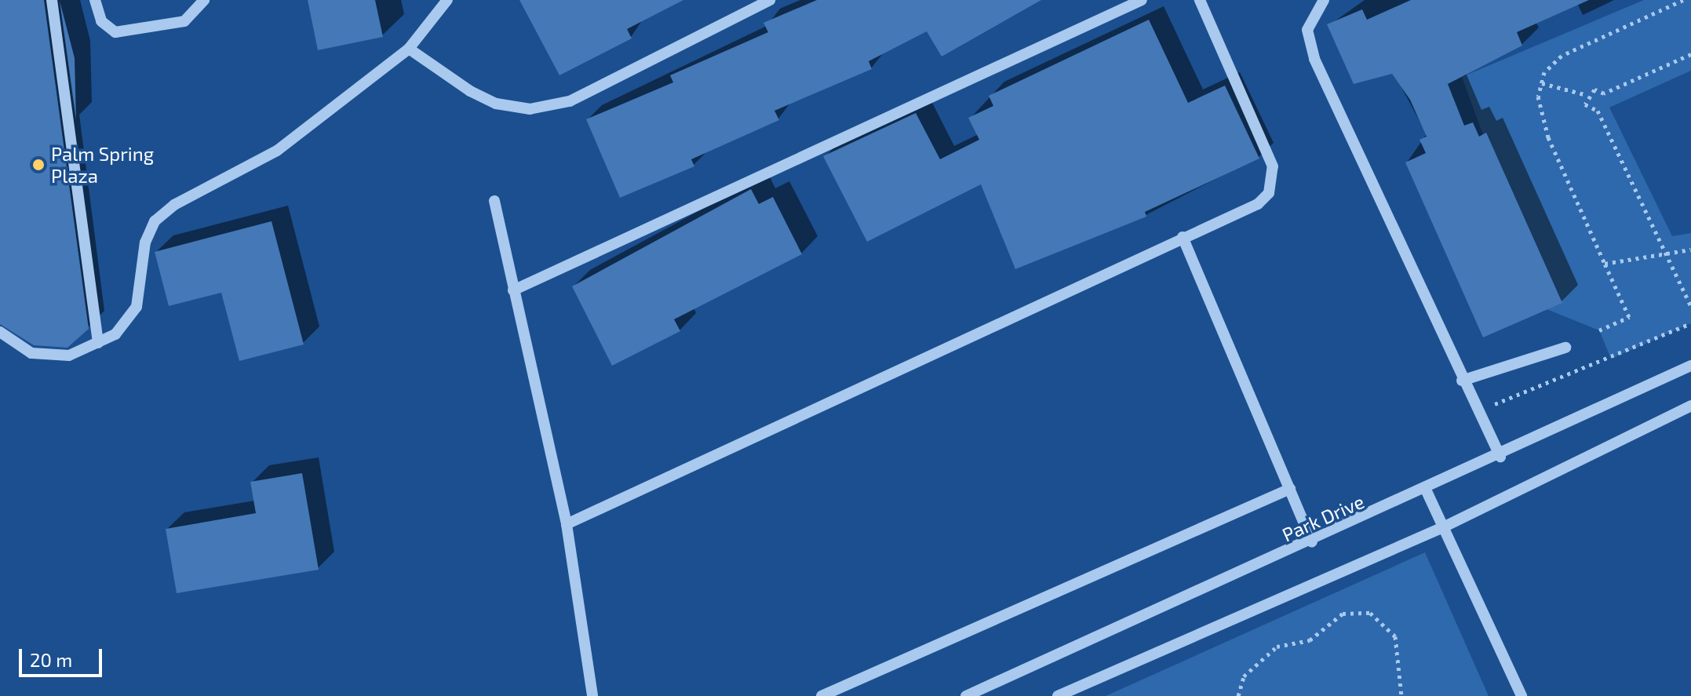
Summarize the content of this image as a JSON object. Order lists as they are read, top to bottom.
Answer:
{
  "streets": {
    "street": ["Park Drive"]
  },
  "places": ["Palm Spring Plaza"],
  "scale_bar": "20 m"
}
